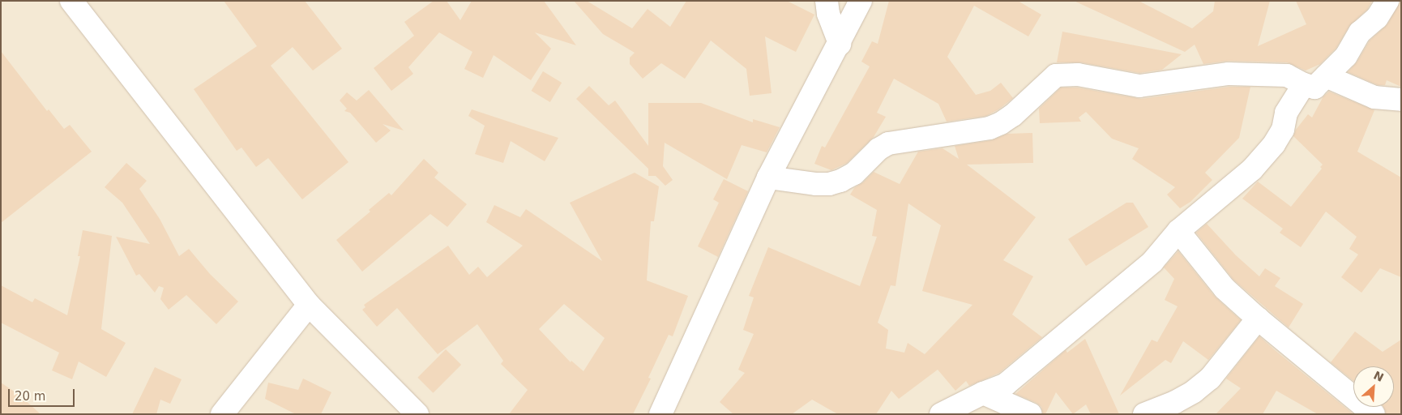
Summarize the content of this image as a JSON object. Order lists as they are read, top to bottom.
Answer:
{
  "scale_bar": "20 m",
  "north": "top right"
}
